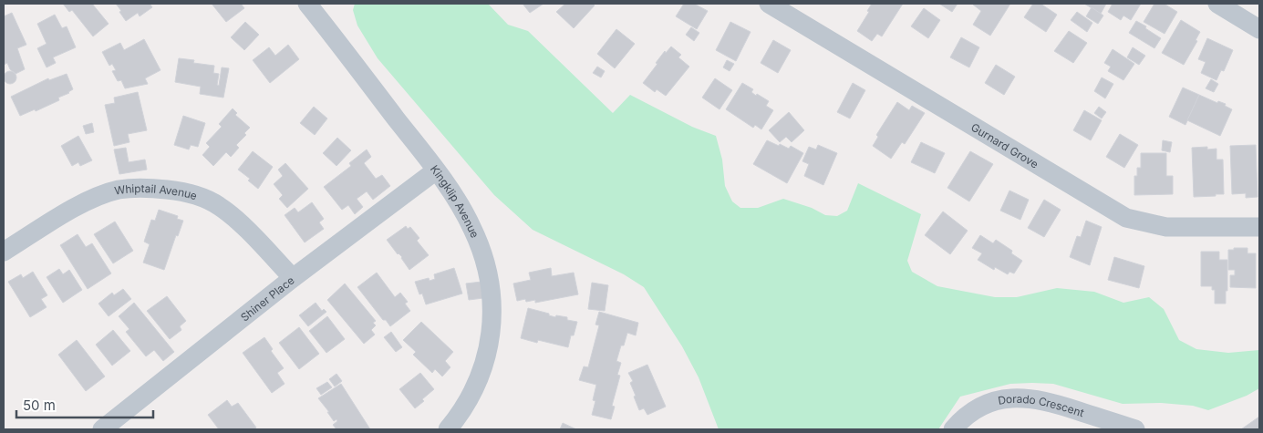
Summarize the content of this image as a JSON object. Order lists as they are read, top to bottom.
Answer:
{
  "streets": {
    "street": [
      "Gurnard Grove",
      "Whiptail Avenue",
      "Kingklip Avenue",
      "Shiner Place",
      "Dorado Crescent"
    ]
  },
  "crossings": [
    ["Whiptail Avenue", "Shiner Place"],
    ["Kingklip Avenue", "Shiner Place"]
  ],
  "scale_bar": "50 m"
}
